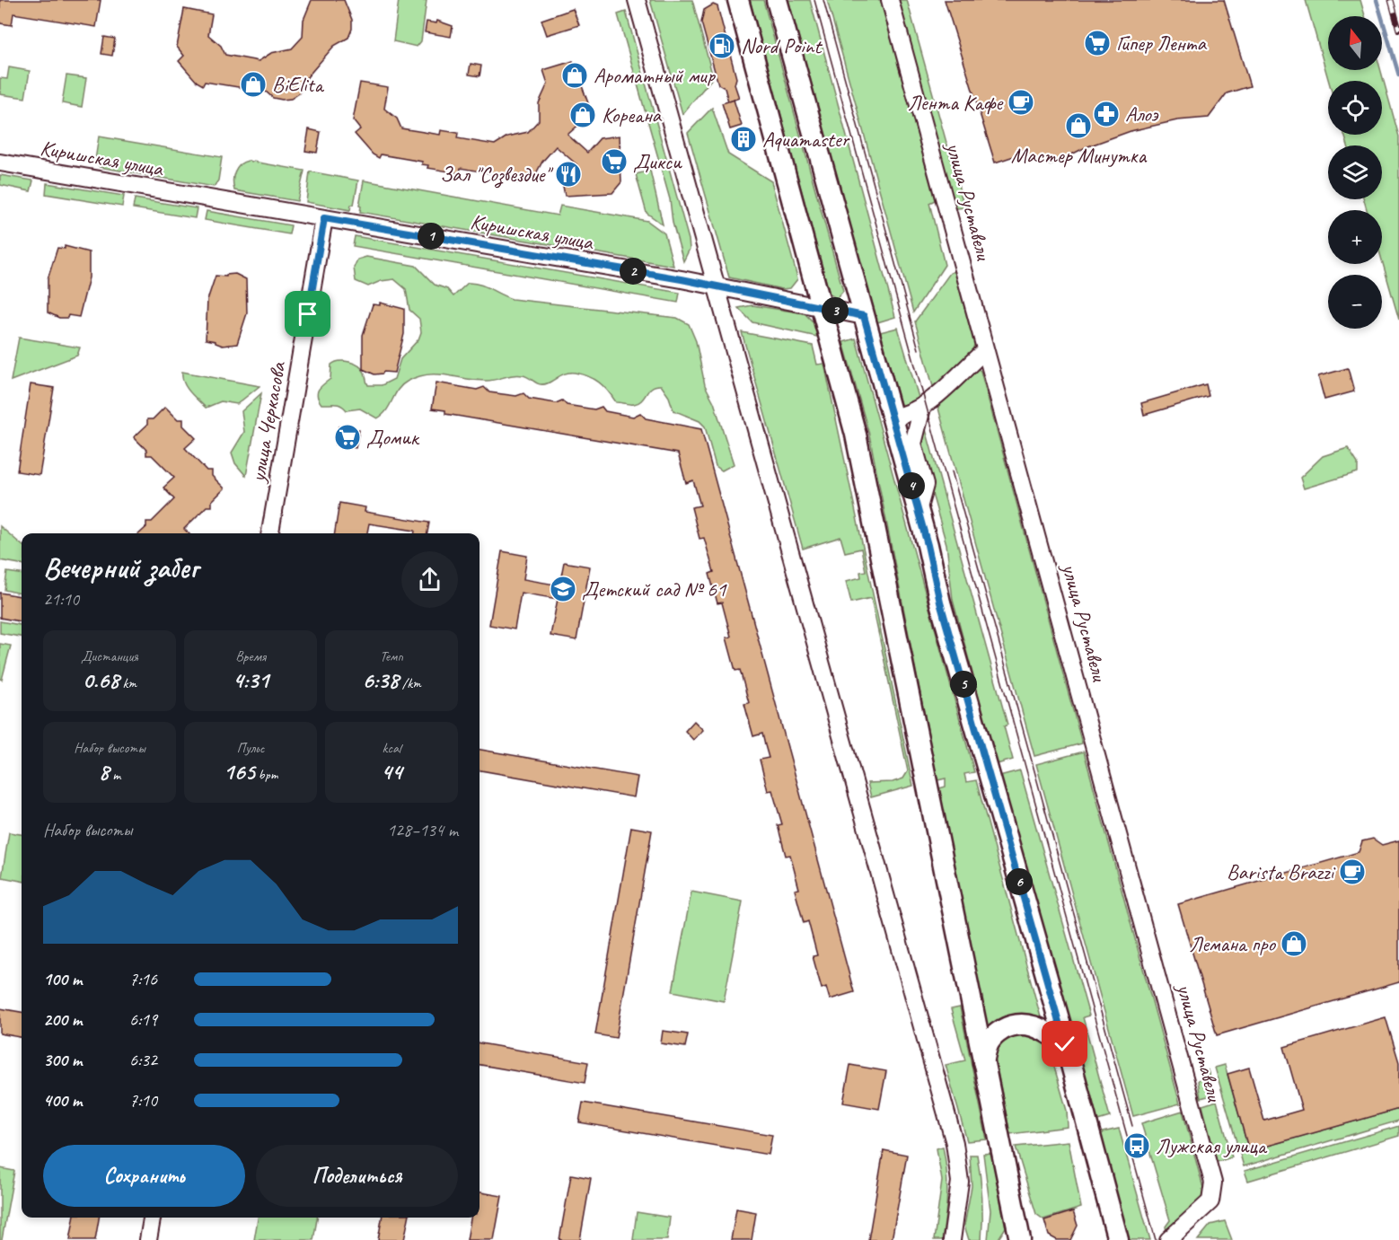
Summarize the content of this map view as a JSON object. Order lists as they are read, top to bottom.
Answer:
{
  "streets": {
    "street": ["Киришская улица", "улица Руставели", "улица Черкасова"]
  },
  "crossings": [
    ["Киришская улица", "улица Черкасова"]
  ],
  "places": {
    "supermarket": ["Гипер Лента", "Дикси", "Домик"],
    "fuel station": ["Nord Point"],
    "shop": [
      "Ароматный мир",
      "BiElita",
      "Кореана",
      "Мастер Минутка",
      "Лемана про"
    ],
    "cafe": ["Лента Кафе", "Barista Brazzi"],
    "pharmacy": ["Алоэ"],
    "building": ["Aquamaster"],
    "restaurant": ["Зал \"Созвездие\""],
    "school or university": ["Детский сад № 61"],
    "bus stop": ["Лужская улица"]
  },
  "north": "top",
  "page": {
    "map_buttons": ["+", "−"],
    "pins": [
      "1",
      "2",
      "3",
      "4",
      "5",
      "6"
    ],
    "heading": ["Вечерний забег", "21:10"],
    "stats": [
      ["Дистанция", "0.68 km"],
      ["Время", "4:31"],
      ["Темп", "6:38 /km"],
      ["Набор высоты", "8 m"],
      ["Пульс", "165 bpm"],
      ["kcal", "44"]
    ],
    "chart": ["Набор высоты", "128–134 m"],
    "list": [
      {
        "name": "100 m",
        "note": "7:16"
      },
      {
        "name": "200 m",
        "note": "6:19"
      },
      {
        "name": "300 m",
        "note": "6:32"
      },
      {
        "name": "400 m",
        "note": "7:10"
      }
    ],
    "buttons": ["Сохранить", "Поделиться"]
  }
}
